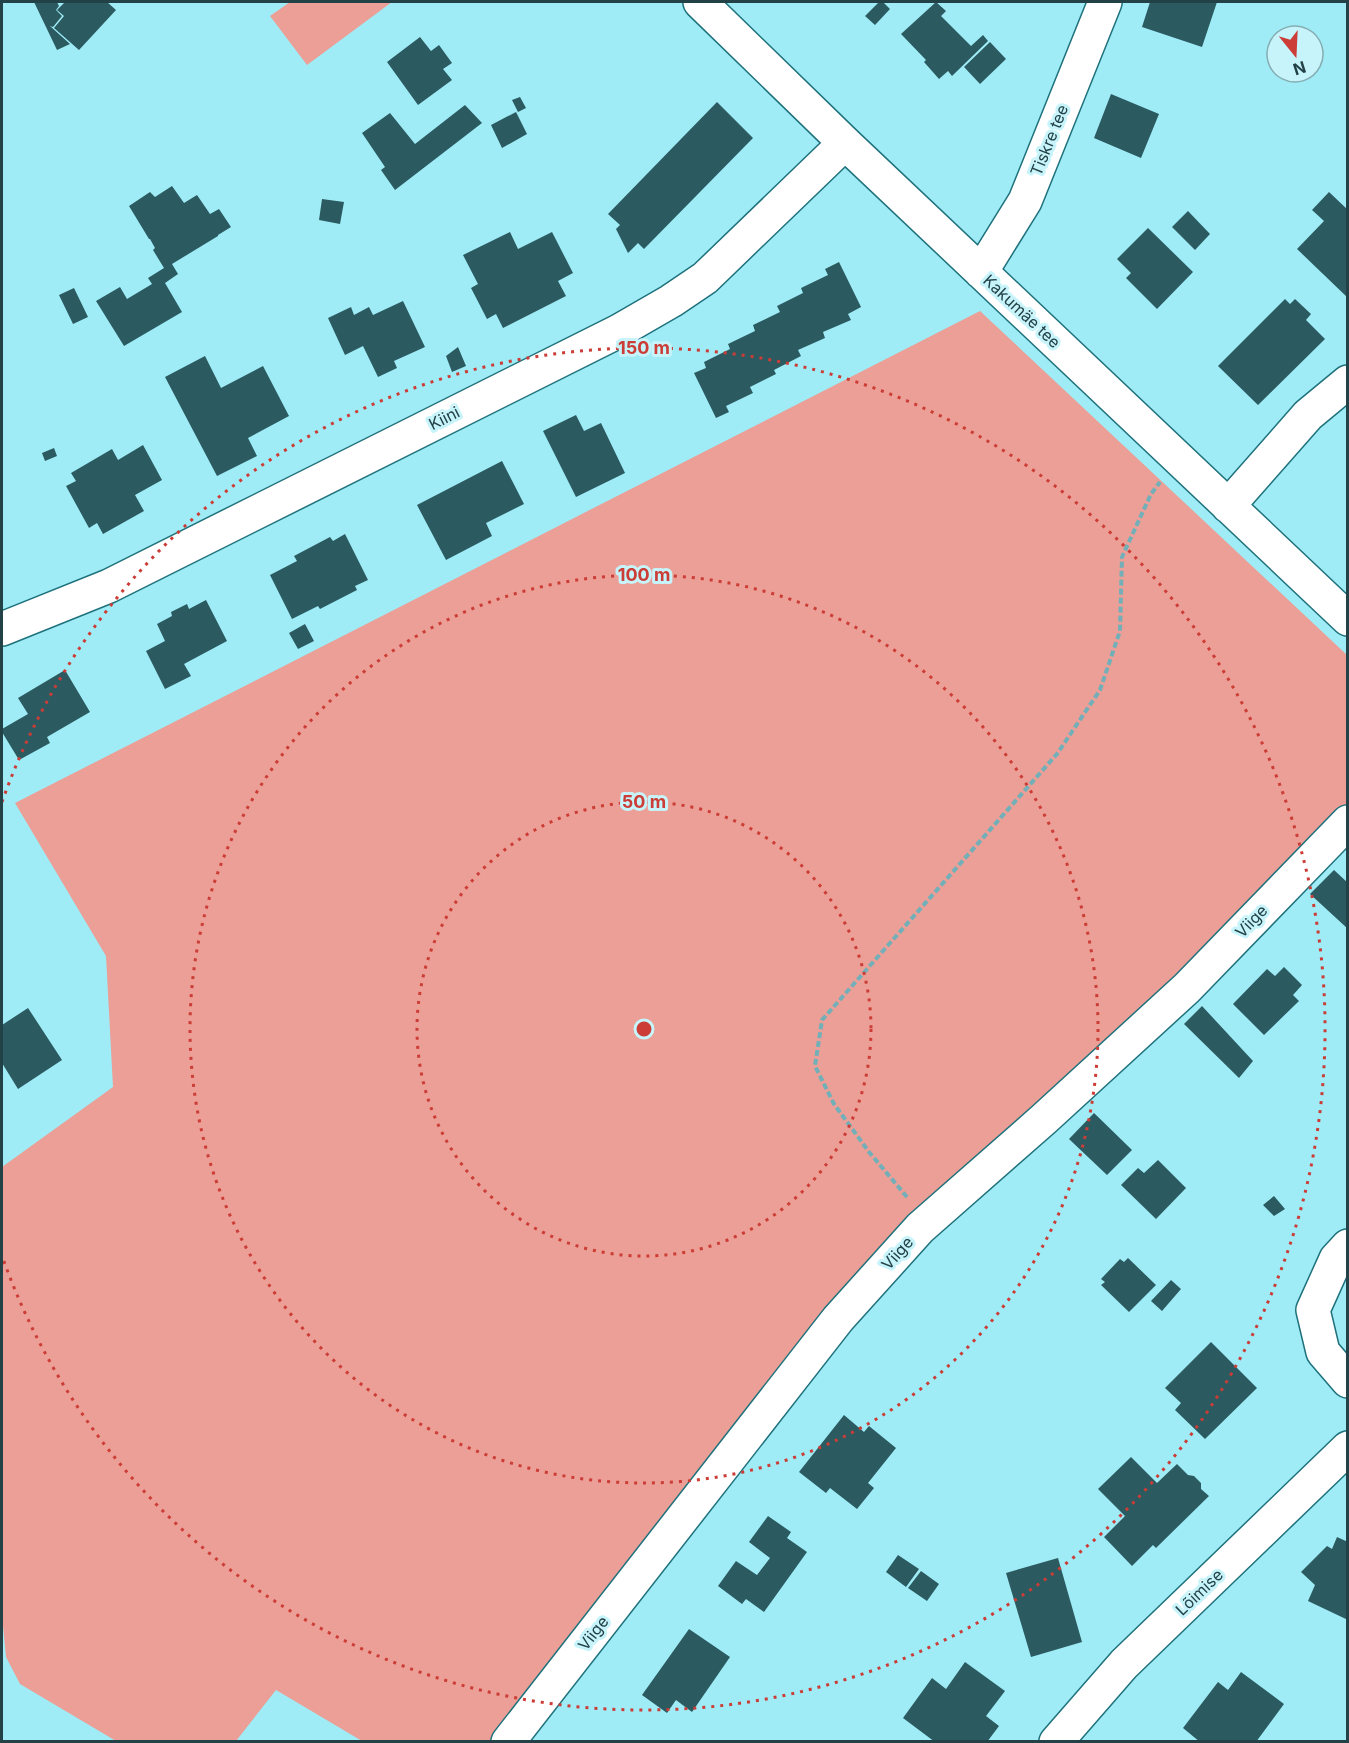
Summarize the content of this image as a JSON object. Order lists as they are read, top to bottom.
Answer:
{
  "streets": {
    "street": [
      "Tiskre tee",
      "Kakumäe tee",
      "Kiini",
      "Viige",
      "Lõimise"
    ]
  },
  "crossings": [
    ["Tiskre tee", "Kakumäe tee"],
    ["Kakumäe tee", "Kiini"]
  ],
  "north": "bottom",
  "rings": ["150 m", "100 m", "50 m"]
}
